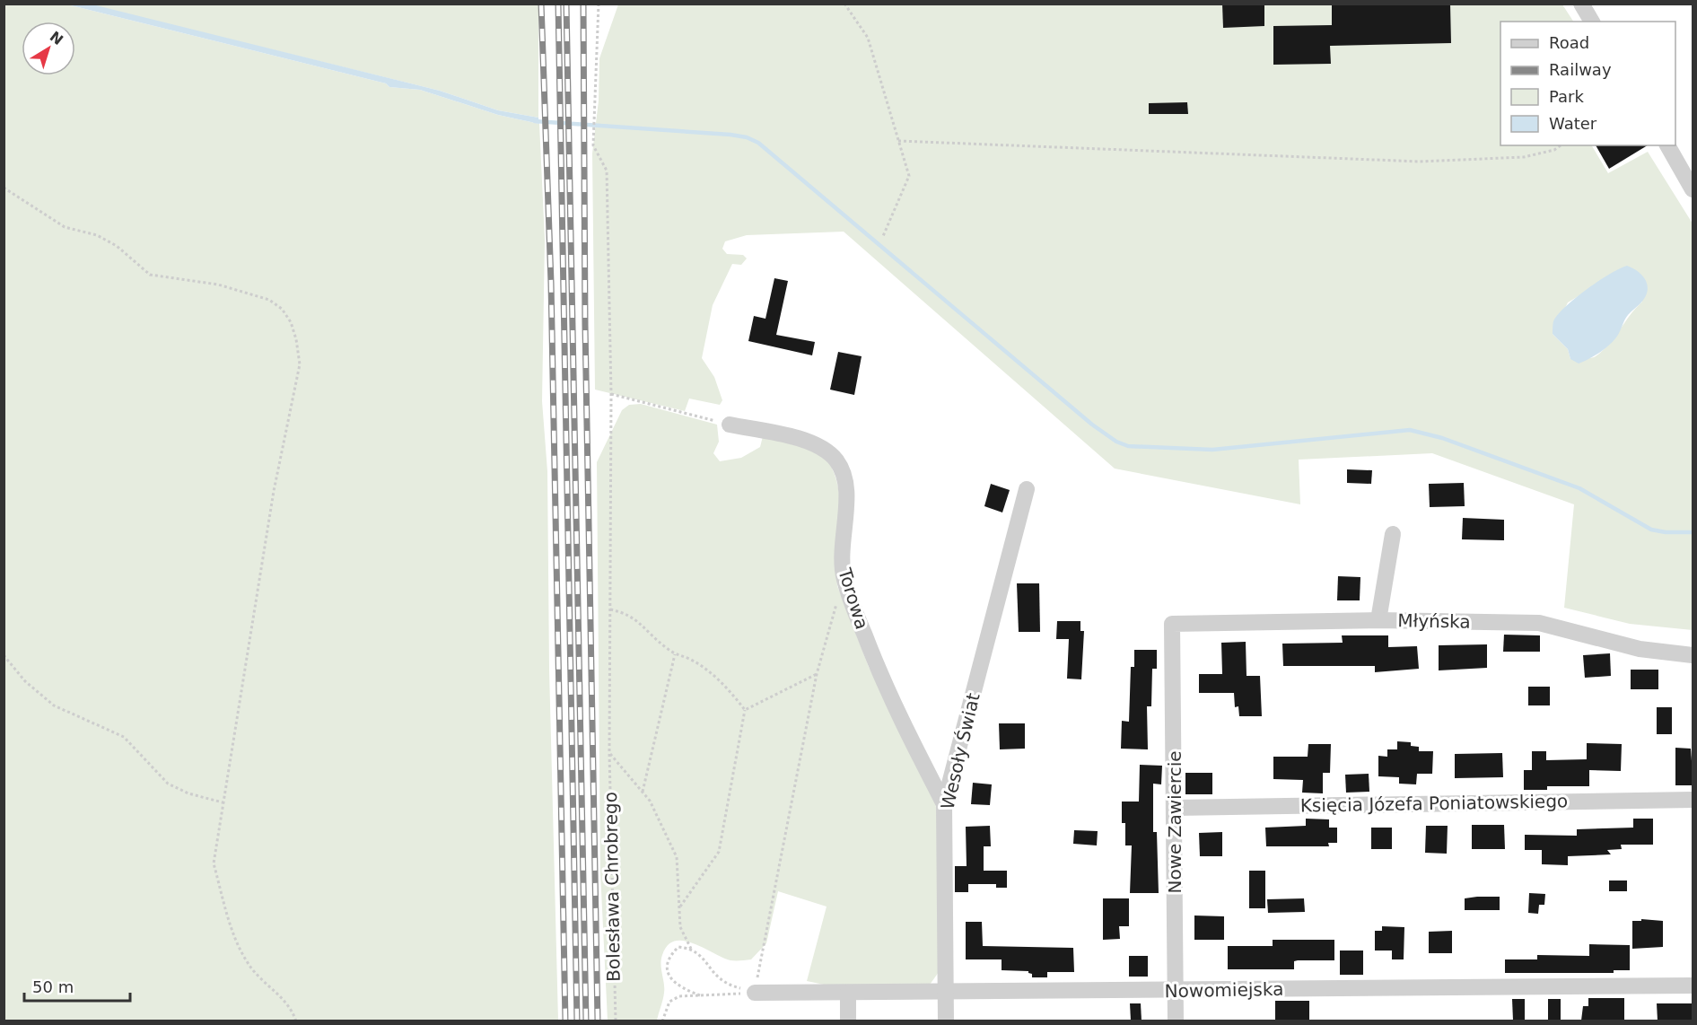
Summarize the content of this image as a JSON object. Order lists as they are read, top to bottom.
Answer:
{
  "streets": {
    "street": [
      "Torowa",
      "Młyńska",
      "Wesoły Świat",
      "Księcia Józefa Poniatowskiego",
      "Nowe Zawiercie",
      "Nowomiejska"
    ],
    "path": ["Bolesława Chrobrego"]
  },
  "crossings": [
    ["Torowa", "Wesoły Świat"],
    ["Młyńska", "Nowe Zawiercie"],
    ["Wesoły Świat", "Nowomiejska"],
    ["Księcia Józefa Poniatowskiego", "Nowe Zawiercie"],
    ["Nowe Zawiercie", "Nowomiejska"]
  ],
  "legend": [
    "Road",
    "Railway",
    "Park",
    "Water"
  ],
  "scale_bar": "50 m",
  "north": "top right"
}
